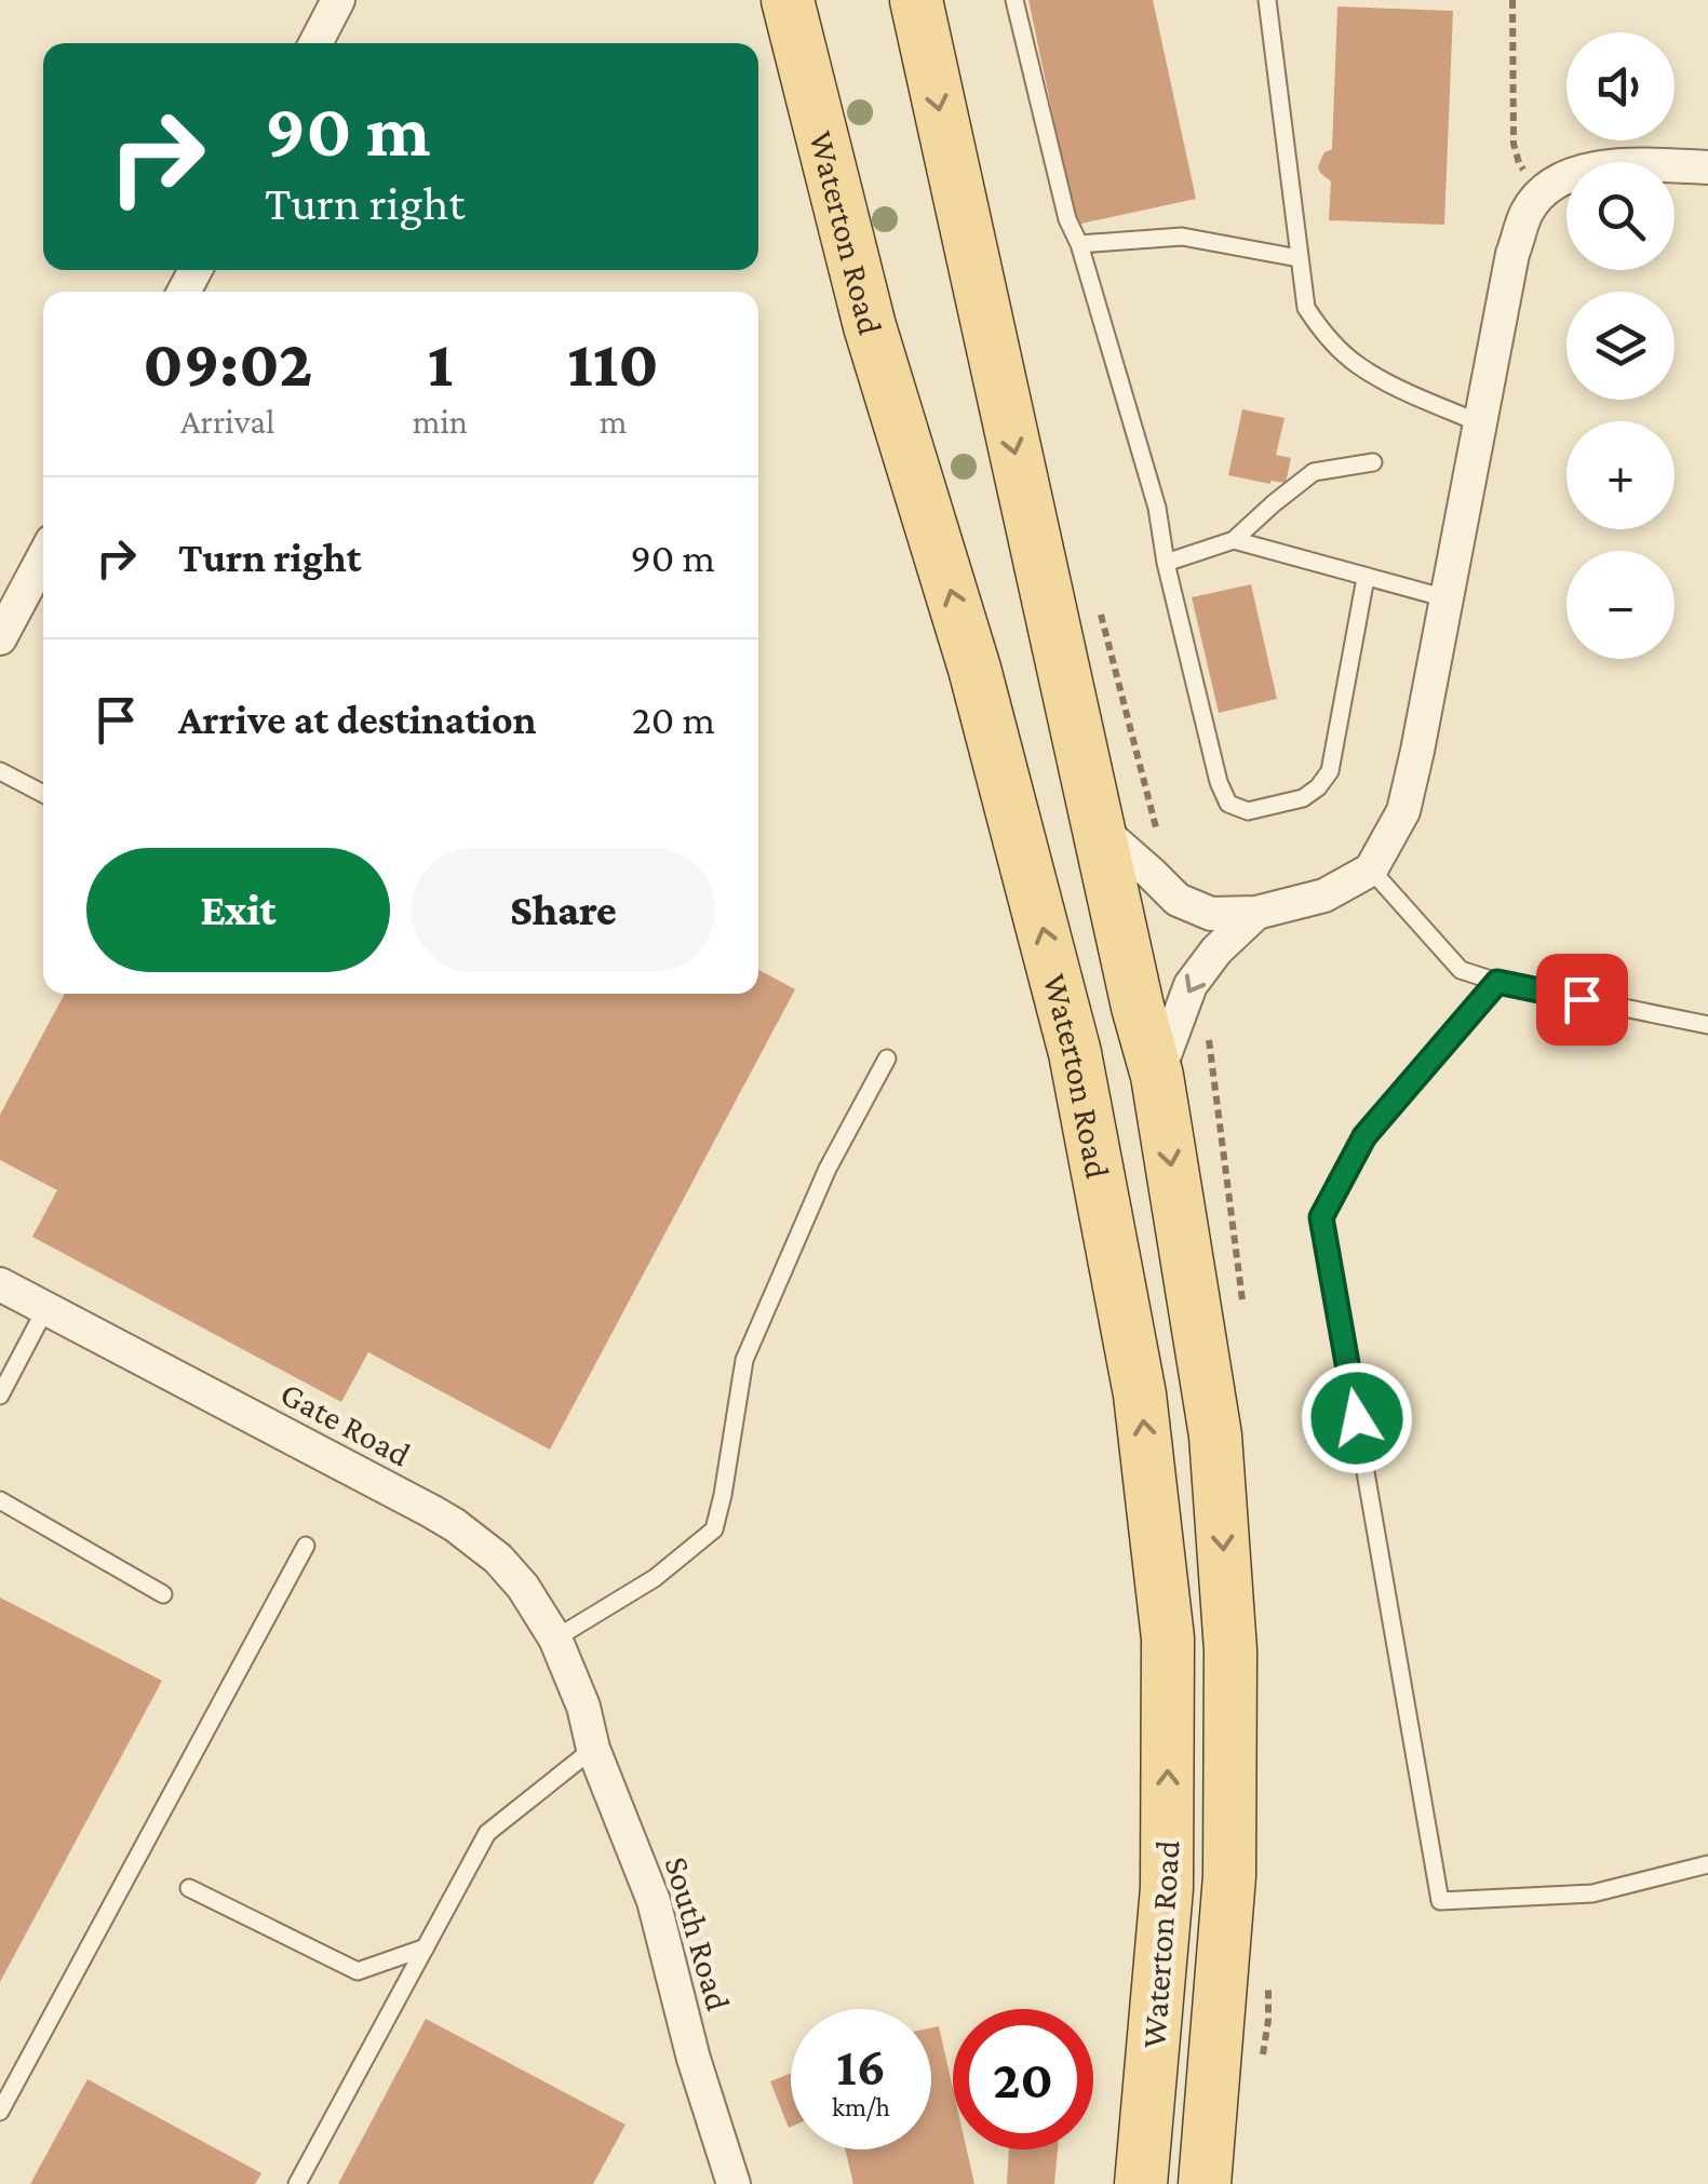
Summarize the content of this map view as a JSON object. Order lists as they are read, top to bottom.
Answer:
{
  "streets": {
    "main road": ["Waterton Road"],
    "street": ["Gate Road", "South Road"]
  },
  "crossings": [
    ["Gate Road", "South Road"]
  ],
  "page": {
    "map_buttons": ["+", "−"],
    "turn": ["90 m", "Turn right"],
    "eta": [
      "09:02",
      "Arrival",
      "1",
      "min",
      "110",
      "m"
    ],
    "list": [
      {
        "name": "Turn right",
        "value": "90 m"
      },
      {
        "name": "Arrive at destination",
        "value": "20 m"
      }
    ],
    "buttons": ["Exit", "Share"],
    "speed": "16 km/h",
    "limit": "20"
  }
}
